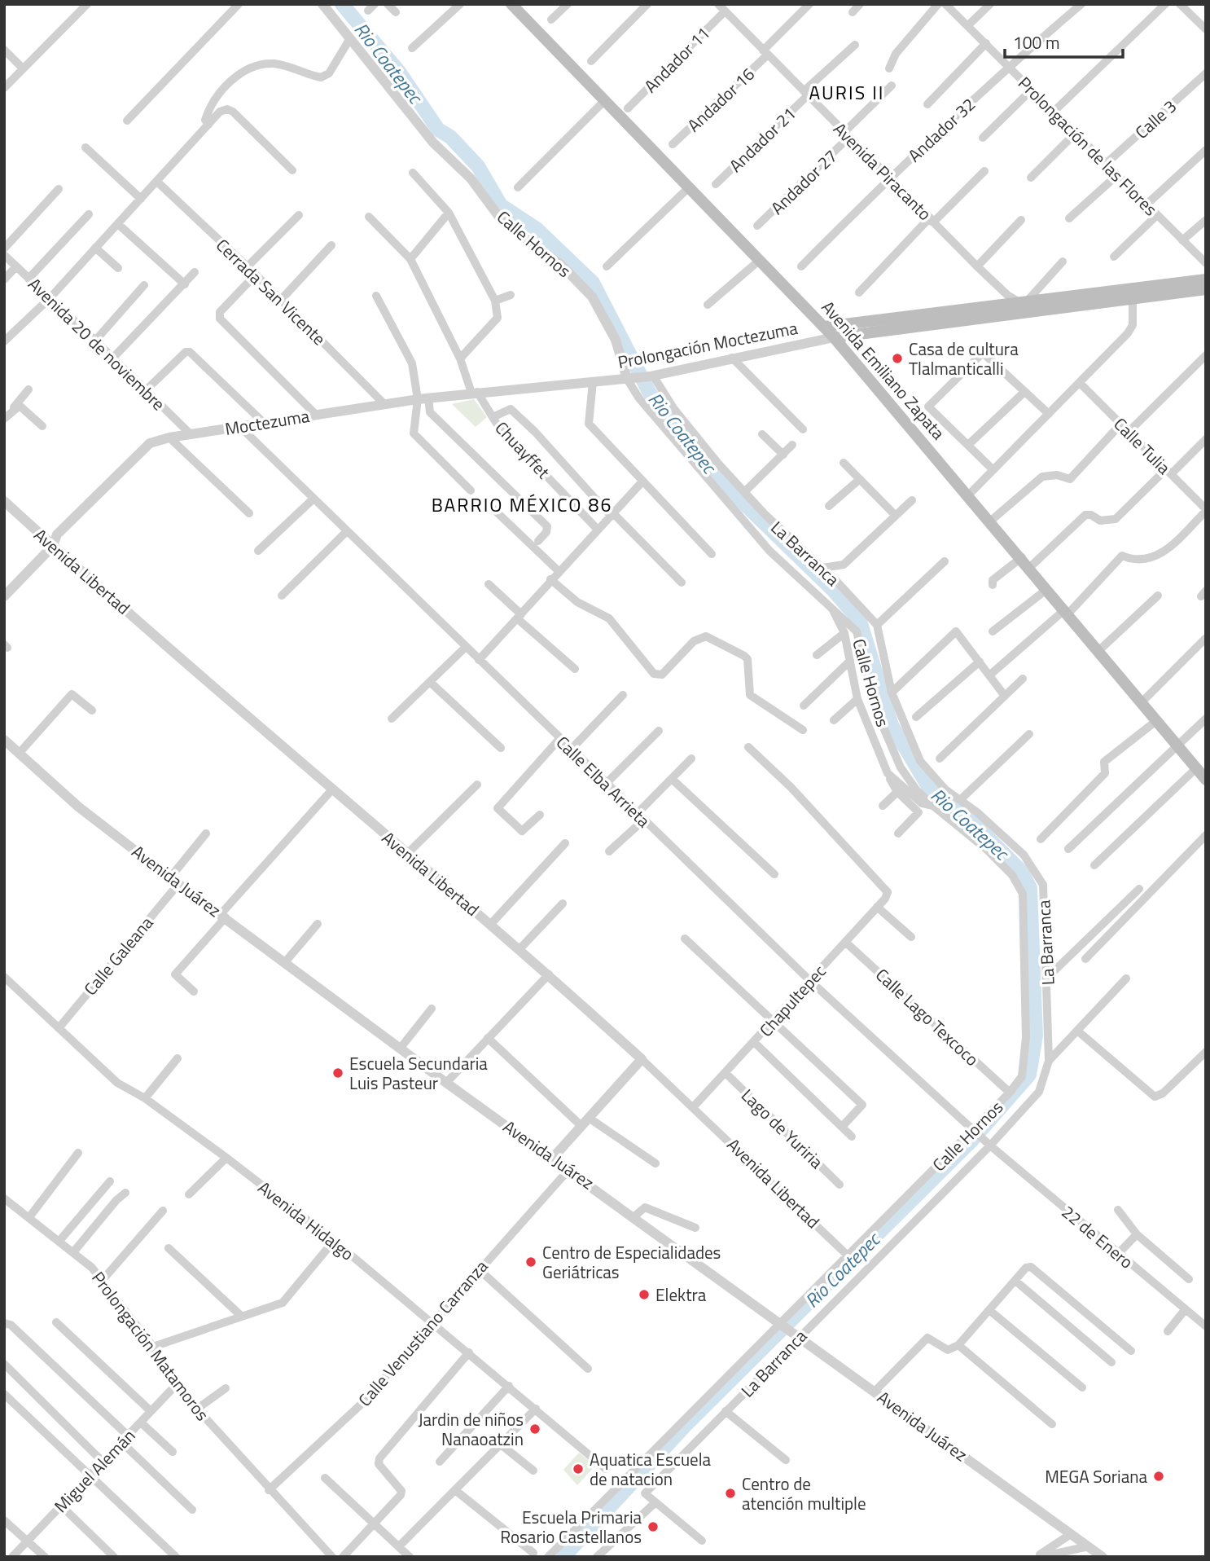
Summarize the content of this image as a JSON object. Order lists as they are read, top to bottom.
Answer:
{
  "streets": {
    "main road": ["Prolongación Moctezuma", "Avenida Emiliano Zapata"],
    "street": [
      "Andador 11",
      "Andador 16",
      "Calle 3",
      "Andador 32",
      "Andador 21",
      "Prolongación de las Flores",
      "Avenida Piracanto",
      "Andador 27",
      "Calle Hornos",
      "Cerrada San Vicente",
      "Avenida 20 de noviembre",
      "Moctezuma",
      "Calle Tulia",
      "Chuayffet",
      "La Barranca",
      "Avenida Libertad",
      "Calle Elba Arrieta",
      "Avenida Juárez",
      "Calle Galeana",
      "Chapultepec",
      "Calle Lago Texcoco",
      "Lago de Yuriria",
      "Avenida Hidalgo",
      "22 de Enero",
      "Calle Venustiano Carranza",
      "Prolongación Matamoros",
      "Miguel Alemán"
    ]
  },
  "crossings": [
    ["Andador 11", "Avenida Piracanto"],
    ["Andador 16", "Avenida Piracanto"],
    ["Calle 3", "Prolongación de las Flores"],
    ["Andador 32", "Prolongación de las Flores"],
    ["Andador 32", "Avenida Piracanto"],
    ["Andador 21", "Avenida Piracanto"],
    ["Avenida Piracanto", "Andador 27"],
    ["Avenida Piracanto", "Prolongación Moctezuma"],
    ["Calle Hornos", "Prolongación Moctezuma"],
    ["Calle Hornos", "Avenida Libertad"],
    ["Calle Hornos", "Calle Elba Arrieta"],
    ["Calle Hornos", "Avenida Juárez"],
    ["Calle Hornos", "Calle Lago Texcoco"],
    ["Calle Hornos", "22 de Enero"],
    ["Cerrada San Vicente", "Prolongación Moctezuma"],
    ["Cerrada San Vicente", "Moctezuma"],
    ["Avenida 20 de noviembre", "Moctezuma"],
    ["Prolongación Moctezuma", "Avenida Emiliano Zapata"],
    ["Prolongación Moctezuma", "Moctezuma"],
    ["Prolongación Moctezuma", "Chuayffet"],
    ["Prolongación Moctezuma", "La Barranca"],
    ["Moctezuma", "Avenida Libertad"],
    ["Moctezuma", "Calle Elba Arrieta"],
    ["La Barranca", "Avenida Juárez"],
    ["La Barranca", "22 de Enero"],
    ["Avenida Libertad", "Chapultepec"],
    ["Calle Elba Arrieta", "Chapultepec"],
    ["Calle Elba Arrieta", "22 de Enero"],
    ["Avenida Juárez", "Calle Galeana"],
    ["Avenida Juárez", "Calle Venustiano Carranza"],
    ["Calle Galeana", "Avenida Hidalgo"],
    ["Chapultepec", "Calle Lago Texcoco"],
    ["Chapultepec", "Lago de Yuriria"],
    ["Avenida Hidalgo", "Calle Venustiano Carranza"],
    ["Calle Venustiano Carranza", "Prolongación Matamoros"],
    ["Prolongación Matamoros", "Miguel Alemán"]
  ],
  "districts": ["AURIS II", "BARRIO MÉXICO 86"],
  "water": ["Rio Coatepec"],
  "places": [
    "Casa de cultura Tlalmanticalli",
    "Escuela Secundaria Luis Pasteur",
    "Centro de Especialidades Geriátricas",
    "Elektra",
    "Jardin de niños Nanaoatzin",
    "Aquatica Escuela de natacion",
    "MEGA Soriana",
    "Centro de atención multiple",
    "Escuela Primaria Rosario Castellanos"
  ],
  "scale_bar": "100 m"
}
